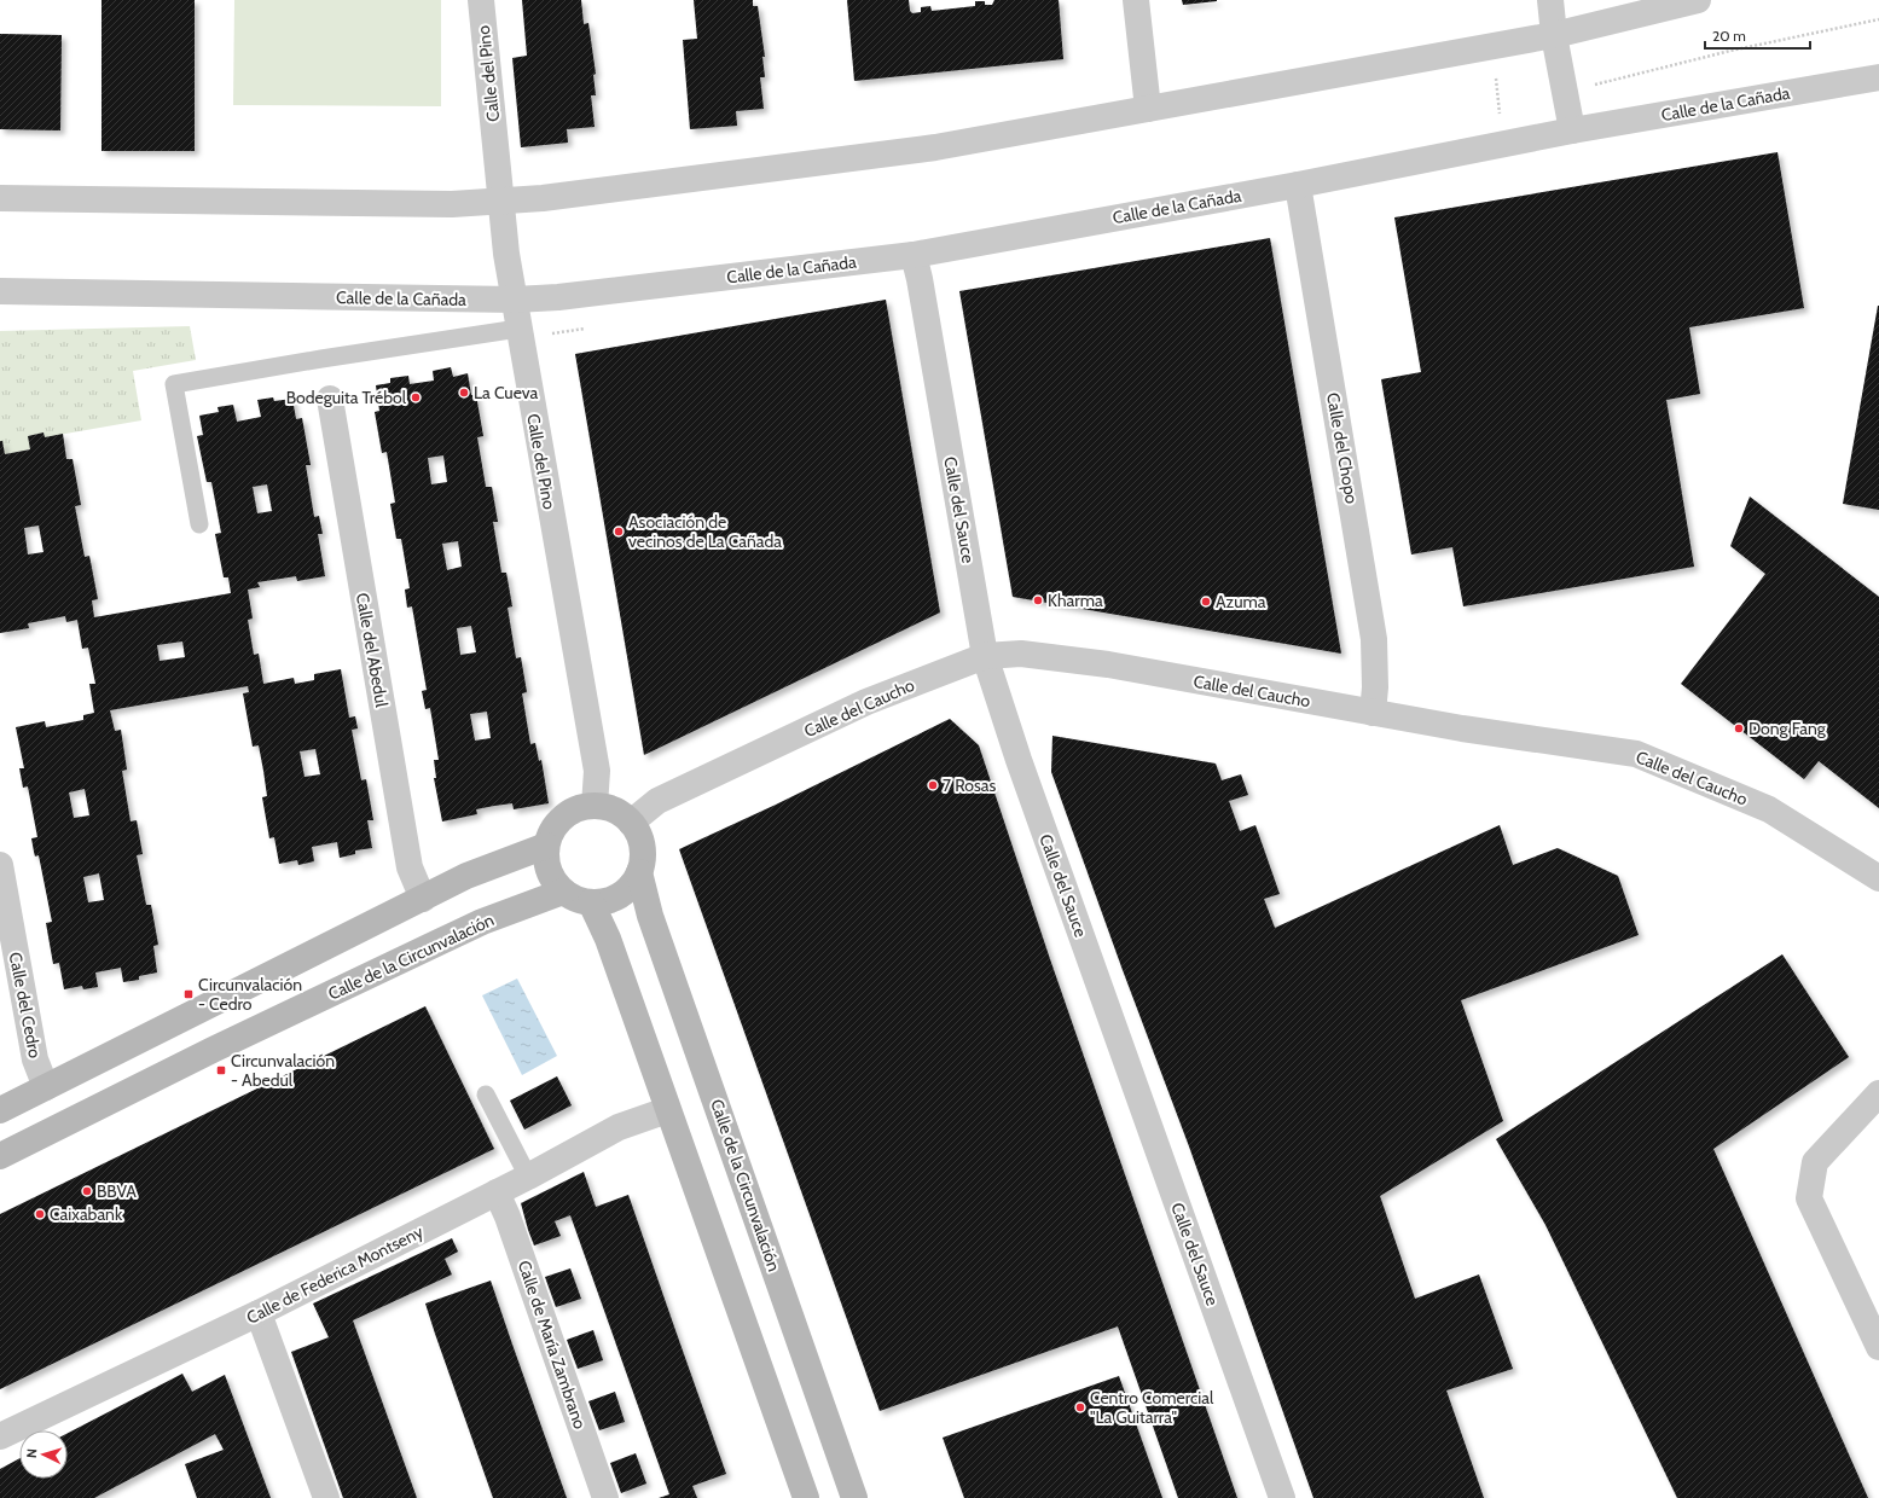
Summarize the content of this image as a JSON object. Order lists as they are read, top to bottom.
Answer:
{
  "streets": {
    "street": [
      "Calle del Pino",
      "Calle de la Cañada",
      "Calle del Chopo",
      "Calle del Sauce",
      "Calle del Abedul",
      "Calle del Caucho",
      "Calle de la Circunvalación",
      "Calle del Cedro",
      "Calle de Federica Montseny",
      "Calle de María Zambrano"
    ]
  },
  "crossings": [
    ["Calle del Pino", "Calle de la Cañada"],
    ["Calle del Pino", "Calle del Caucho"],
    ["Calle del Pino", "Calle de la Circunvalación"],
    ["Calle de la Cañada", "Calle del Chopo"],
    ["Calle de la Cañada", "Calle del Sauce"],
    ["Calle del Chopo", "Calle del Caucho"],
    ["Calle del Sauce", "Calle del Caucho"],
    ["Calle del Caucho", "Calle de la Circunvalación"],
    ["Calle de Federica Montseny", "Calle de María Zambrano"]
  ],
  "places": {
    "other": [
      "La Cueva",
      "Bodeguita Trébol",
      "Asociación de vecinos de La Cañada",
      "Kharma",
      "Azuma",
      "Dong Fang",
      "7 Rosas",
      "BBVA",
      "Caixabank",
      "Centro Comercial \"La Guitarra\""
    ],
    "transit": ["Circunvalación - Cedro", "Circunvalación - Abedul"]
  },
  "scale_bar": "20 m",
  "north": "left"
}
